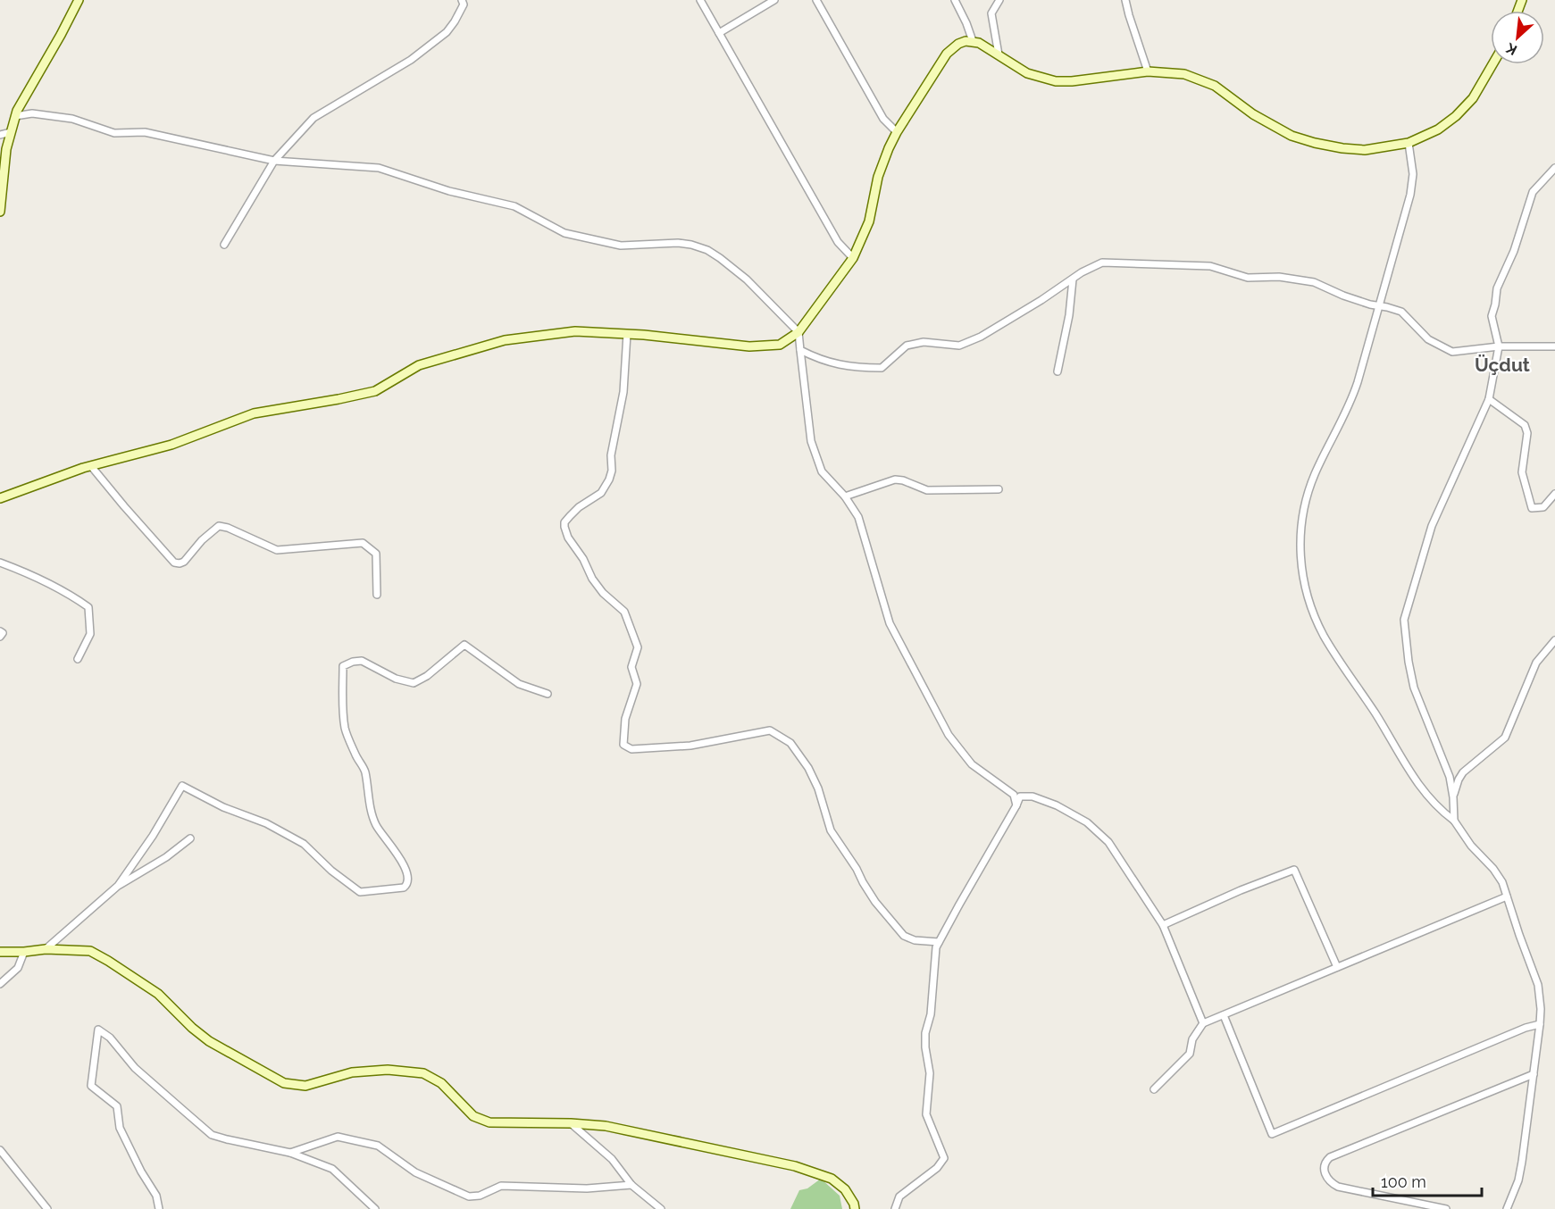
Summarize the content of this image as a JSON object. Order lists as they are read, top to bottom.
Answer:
{
  "districts": ["Üçdut"],
  "scale_bar": "100 m",
  "north": "bottom left"
}
